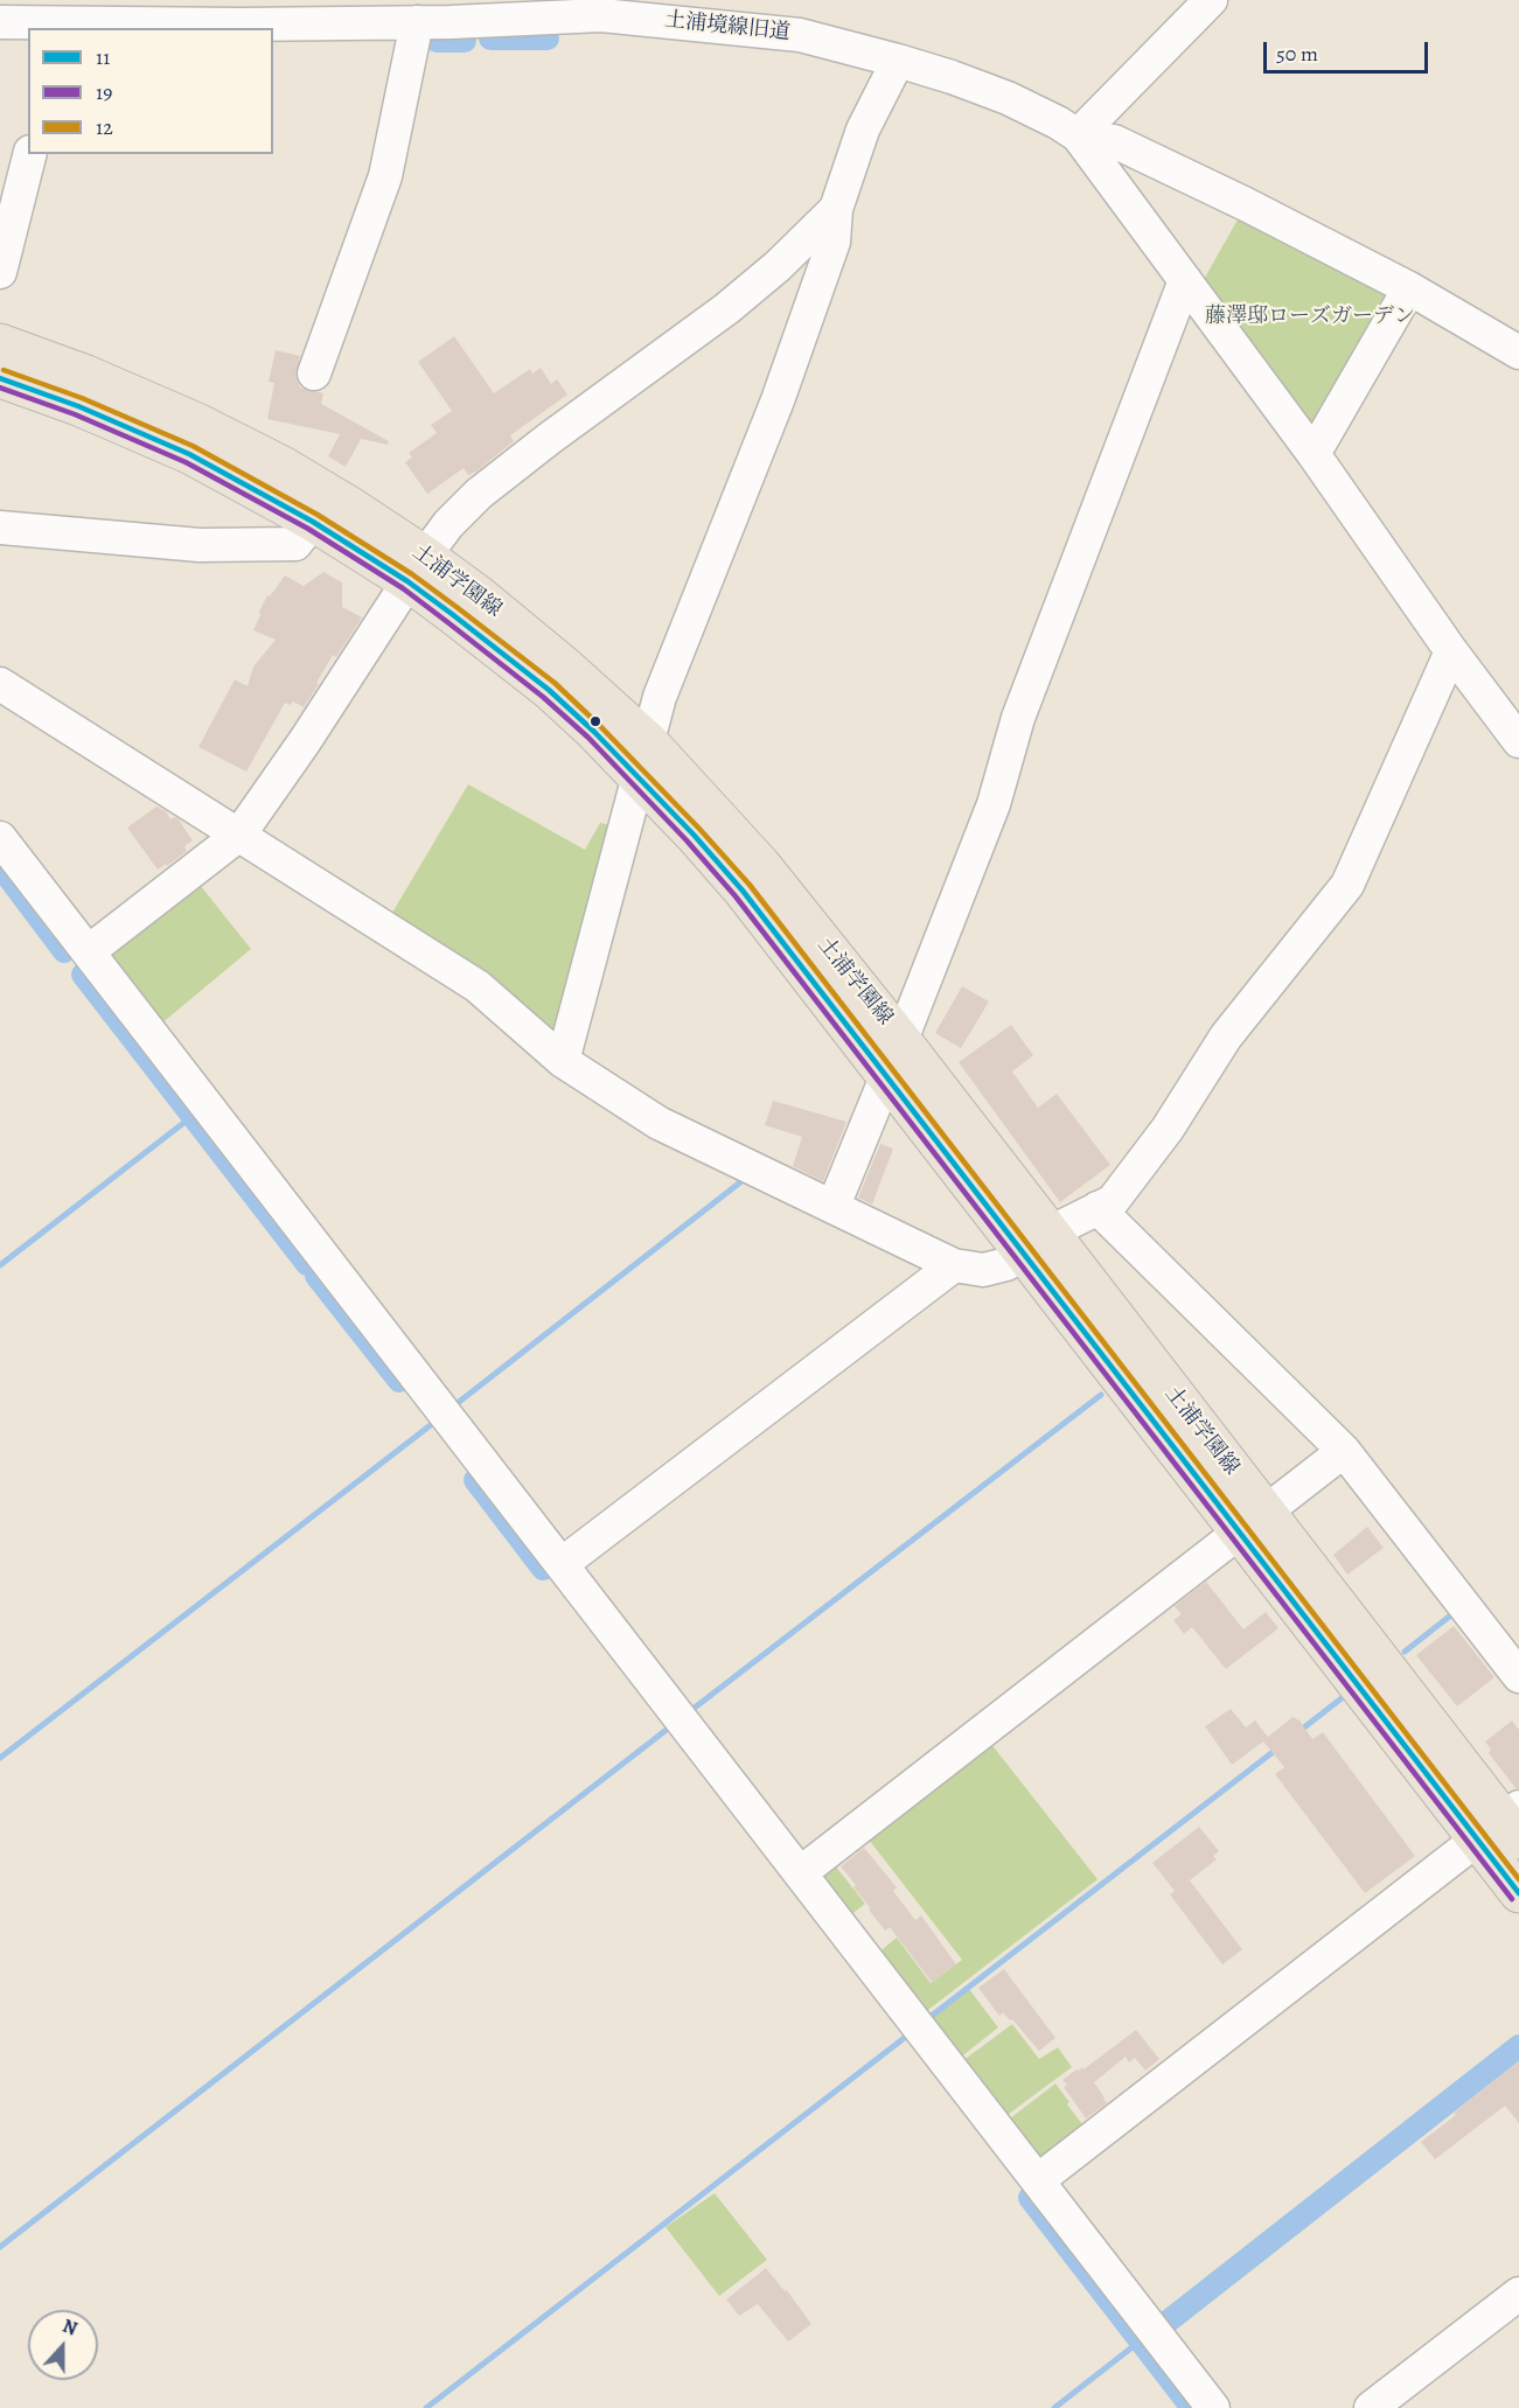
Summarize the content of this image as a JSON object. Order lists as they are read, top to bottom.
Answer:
{
  "streets": {
    "main road": ["土浦学園線"],
    "street": ["土浦境線旧道"]
  },
  "parks": ["藤澤邸ローズガーデン"],
  "lines": ["transit line 12", "transit line 11", "transit line 19"],
  "legend": ["11", "19", "12"],
  "scale_bar": "50 m",
  "north": "top"
}
